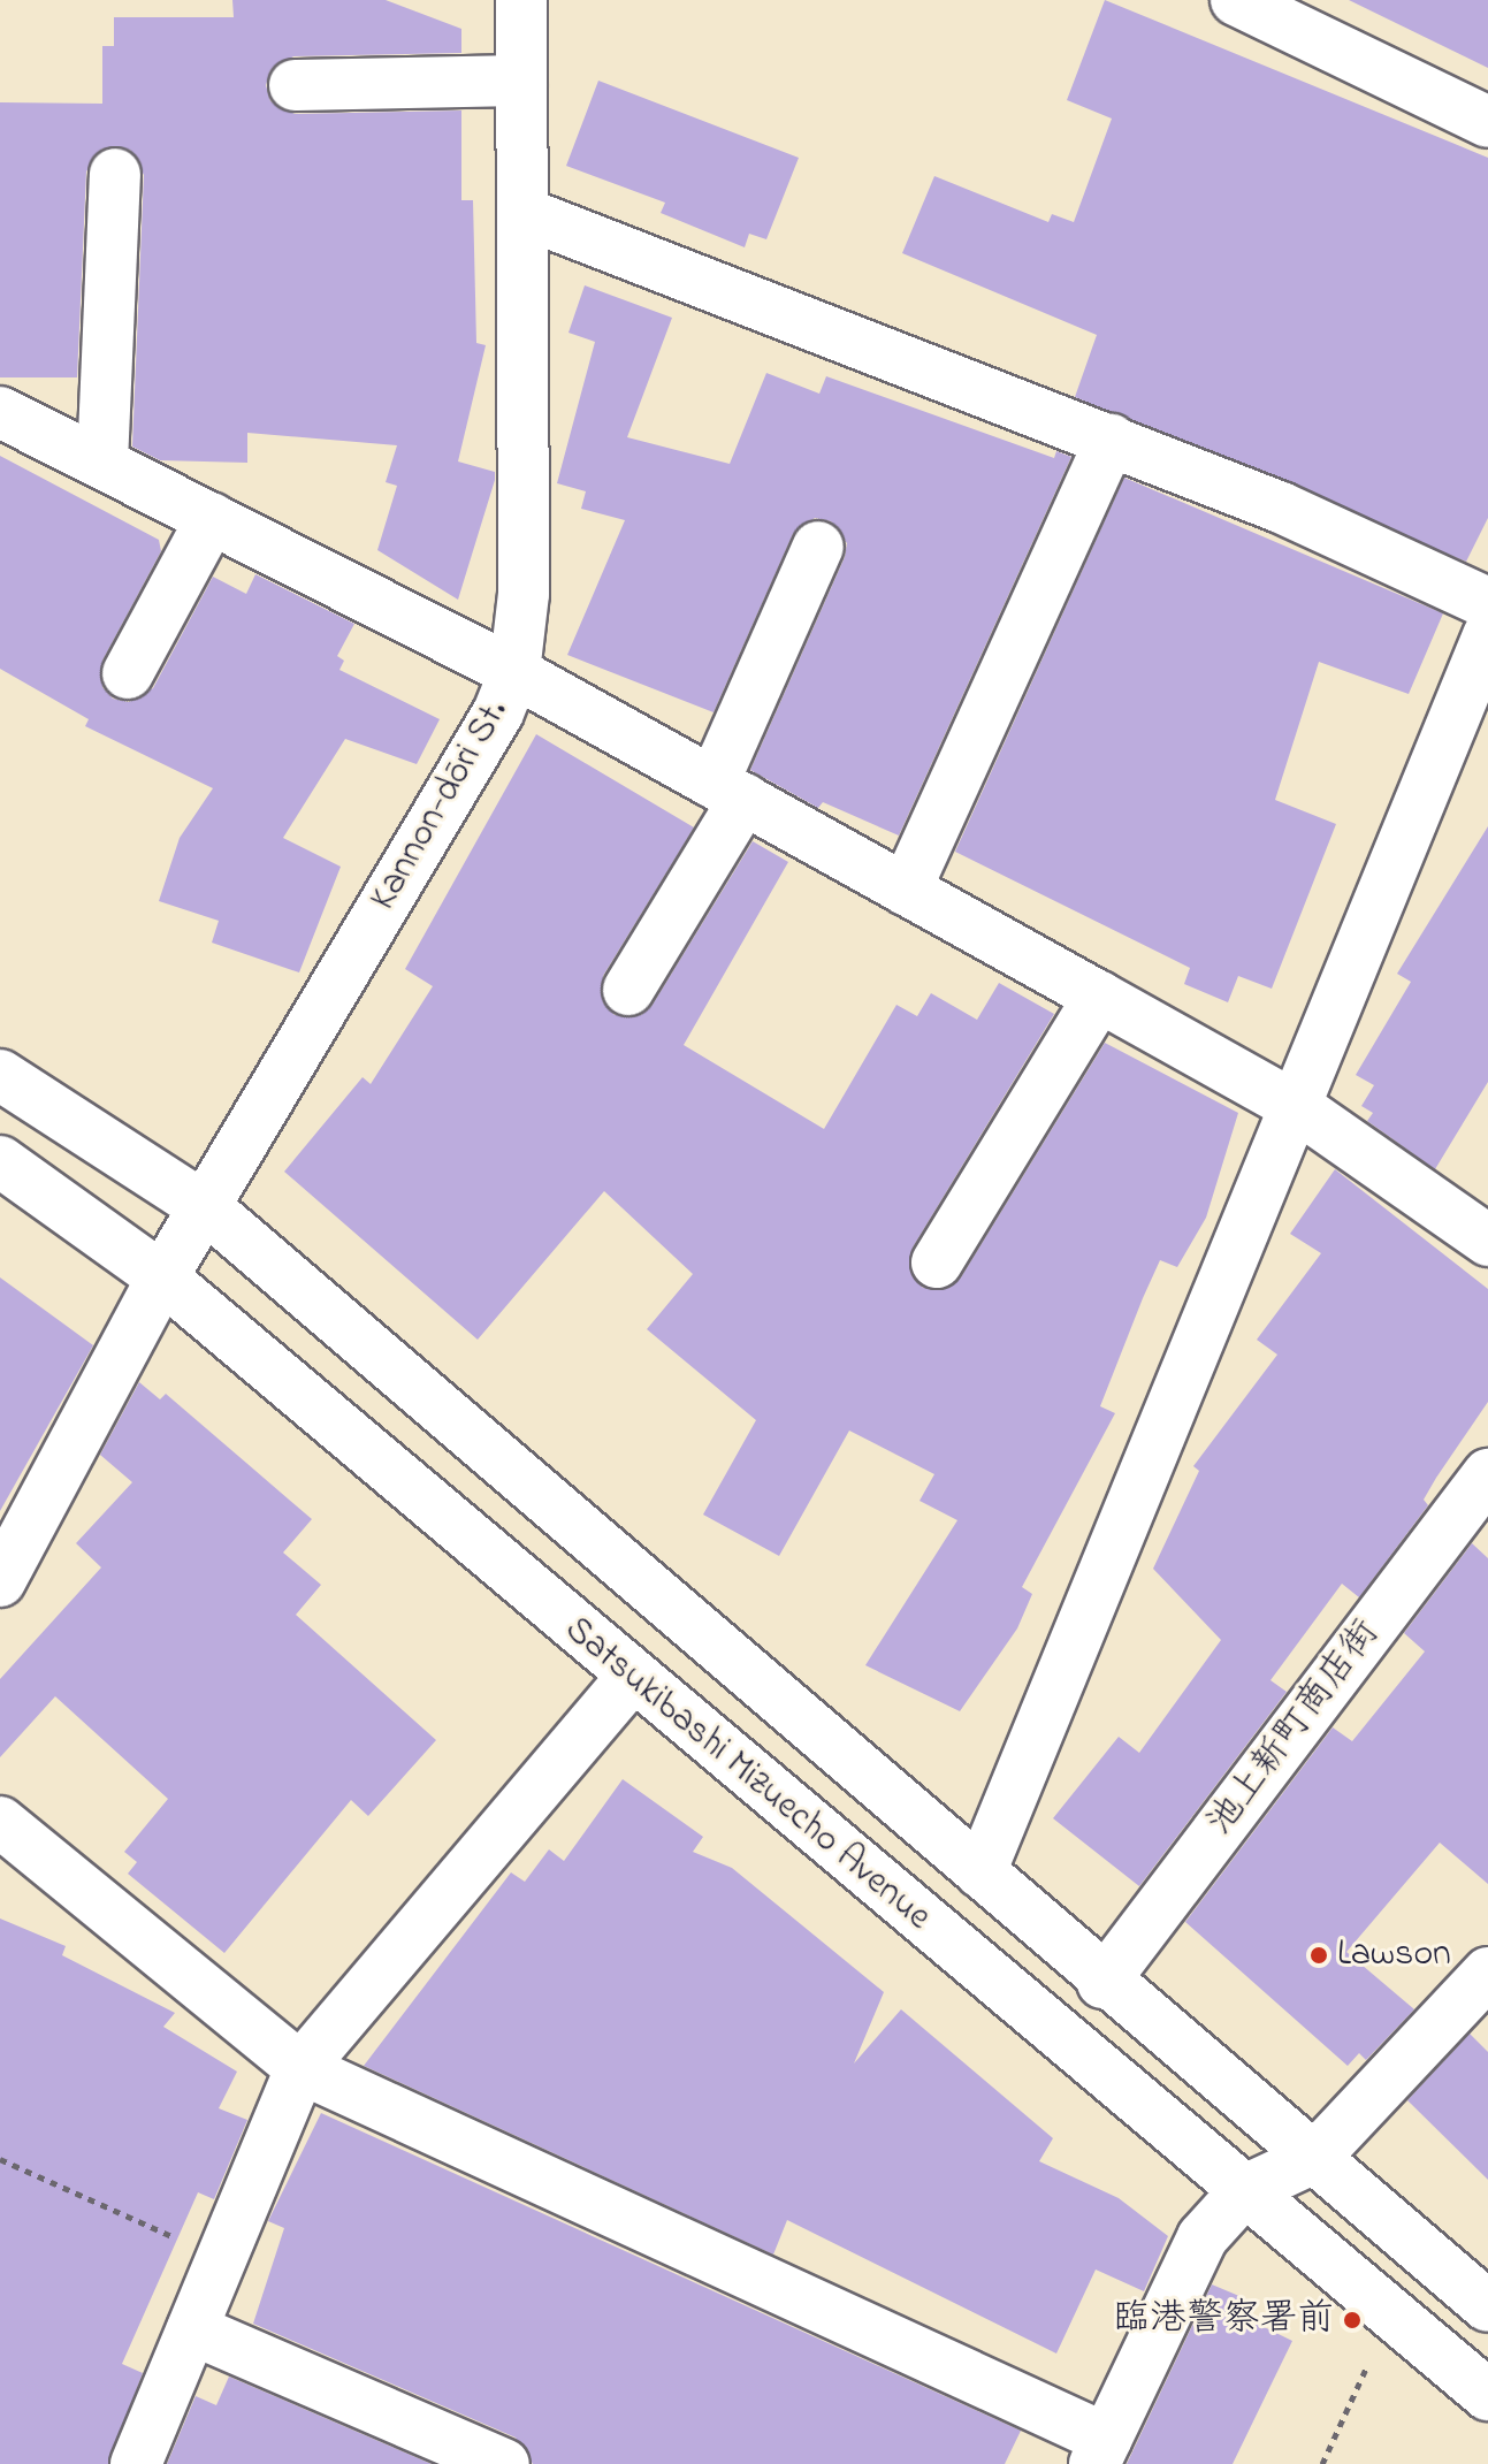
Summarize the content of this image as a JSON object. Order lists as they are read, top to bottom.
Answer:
{
  "streets": {
    "street": ["Kannon-dōri St.", "池上新町商店街", "Satsukibashi Mizuecho Avenue"]
  },
  "crossings": [
    ["Kannon-dōri St.", "Satsukibashi Mizuecho Avenue"],
    ["池上新町商店街", "Satsukibashi Mizuecho Avenue"]
  ],
  "places": ["Lawson", "臨港警察署前"]
}
